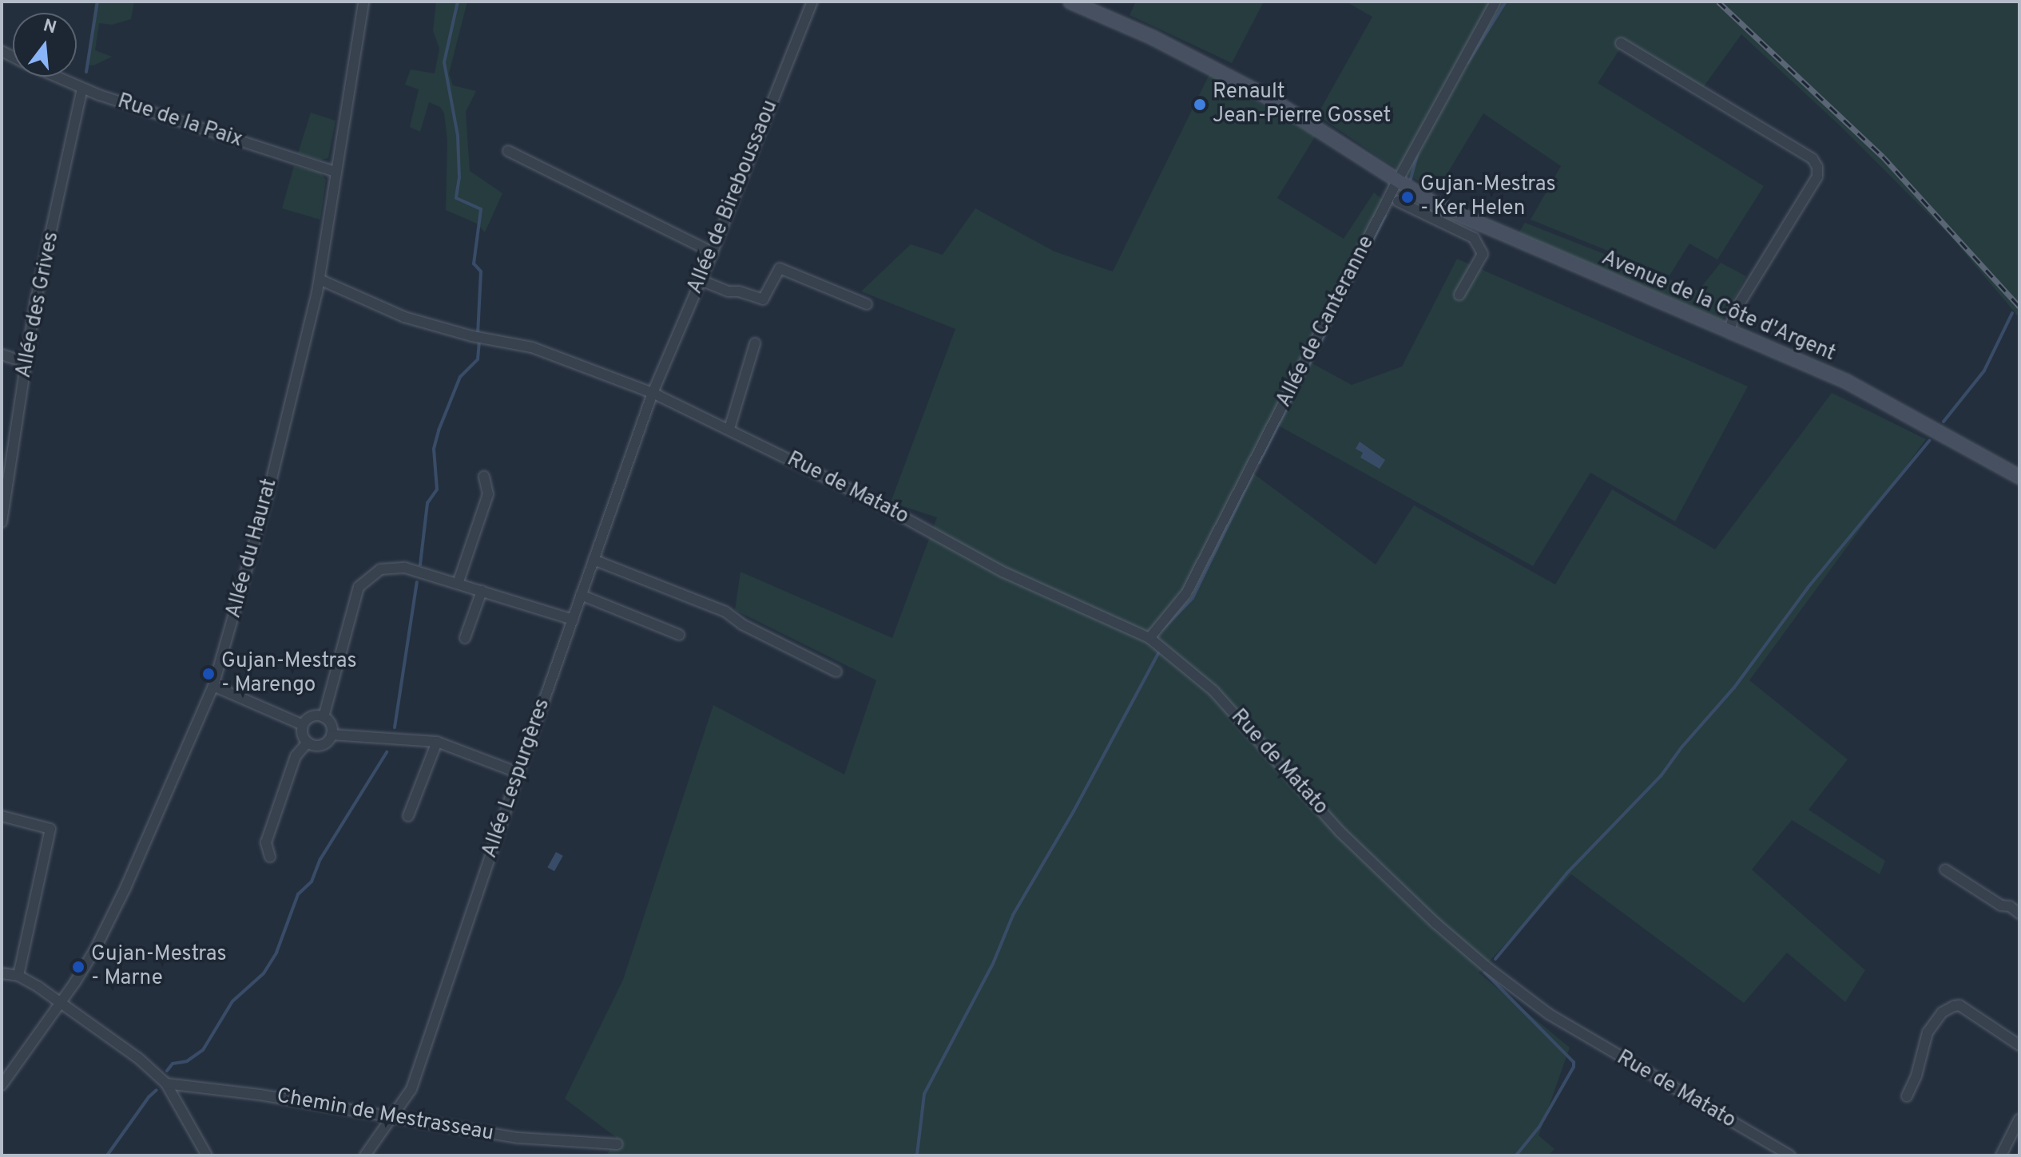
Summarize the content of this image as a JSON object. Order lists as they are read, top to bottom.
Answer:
{
  "streets": {
    "main road": ["Avenue de la Côte d'Argent"],
    "street": [
      "Rue de la Paix",
      "Allée de Bireboussaou",
      "Allée des Grives",
      "Allée de Canteranne",
      "Rue de Matato",
      "Allée du Haurat",
      "Allée Lespurgères",
      "Chemin de Mestrasseau"
    ]
  },
  "crossings": [
    ["Rue de la Paix", "Allée des Grives"],
    ["Rue de la Paix", "Allée du Haurat"],
    ["Allée de Bireboussaou", "Rue de Matato"],
    ["Allée de Bireboussaou", "Allée Lespurgères"],
    ["Avenue de la Côte d'Argent", "Allée de Canteranne"],
    ["Allée de Canteranne", "Rue de Matato"],
    ["Rue de Matato", "Allée du Haurat"],
    ["Rue de Matato", "Allée Lespurgères"],
    ["Allée Lespurgères", "Chemin de Mestrasseau"]
  ],
  "places": [
    "Renault Jean-Pierre Gosset",
    "Gujan-Mestras - Ker Helen",
    "Gujan-Mestras - Marengo",
    "Gujan-Mestras - Marne"
  ],
  "north": "top"
}
